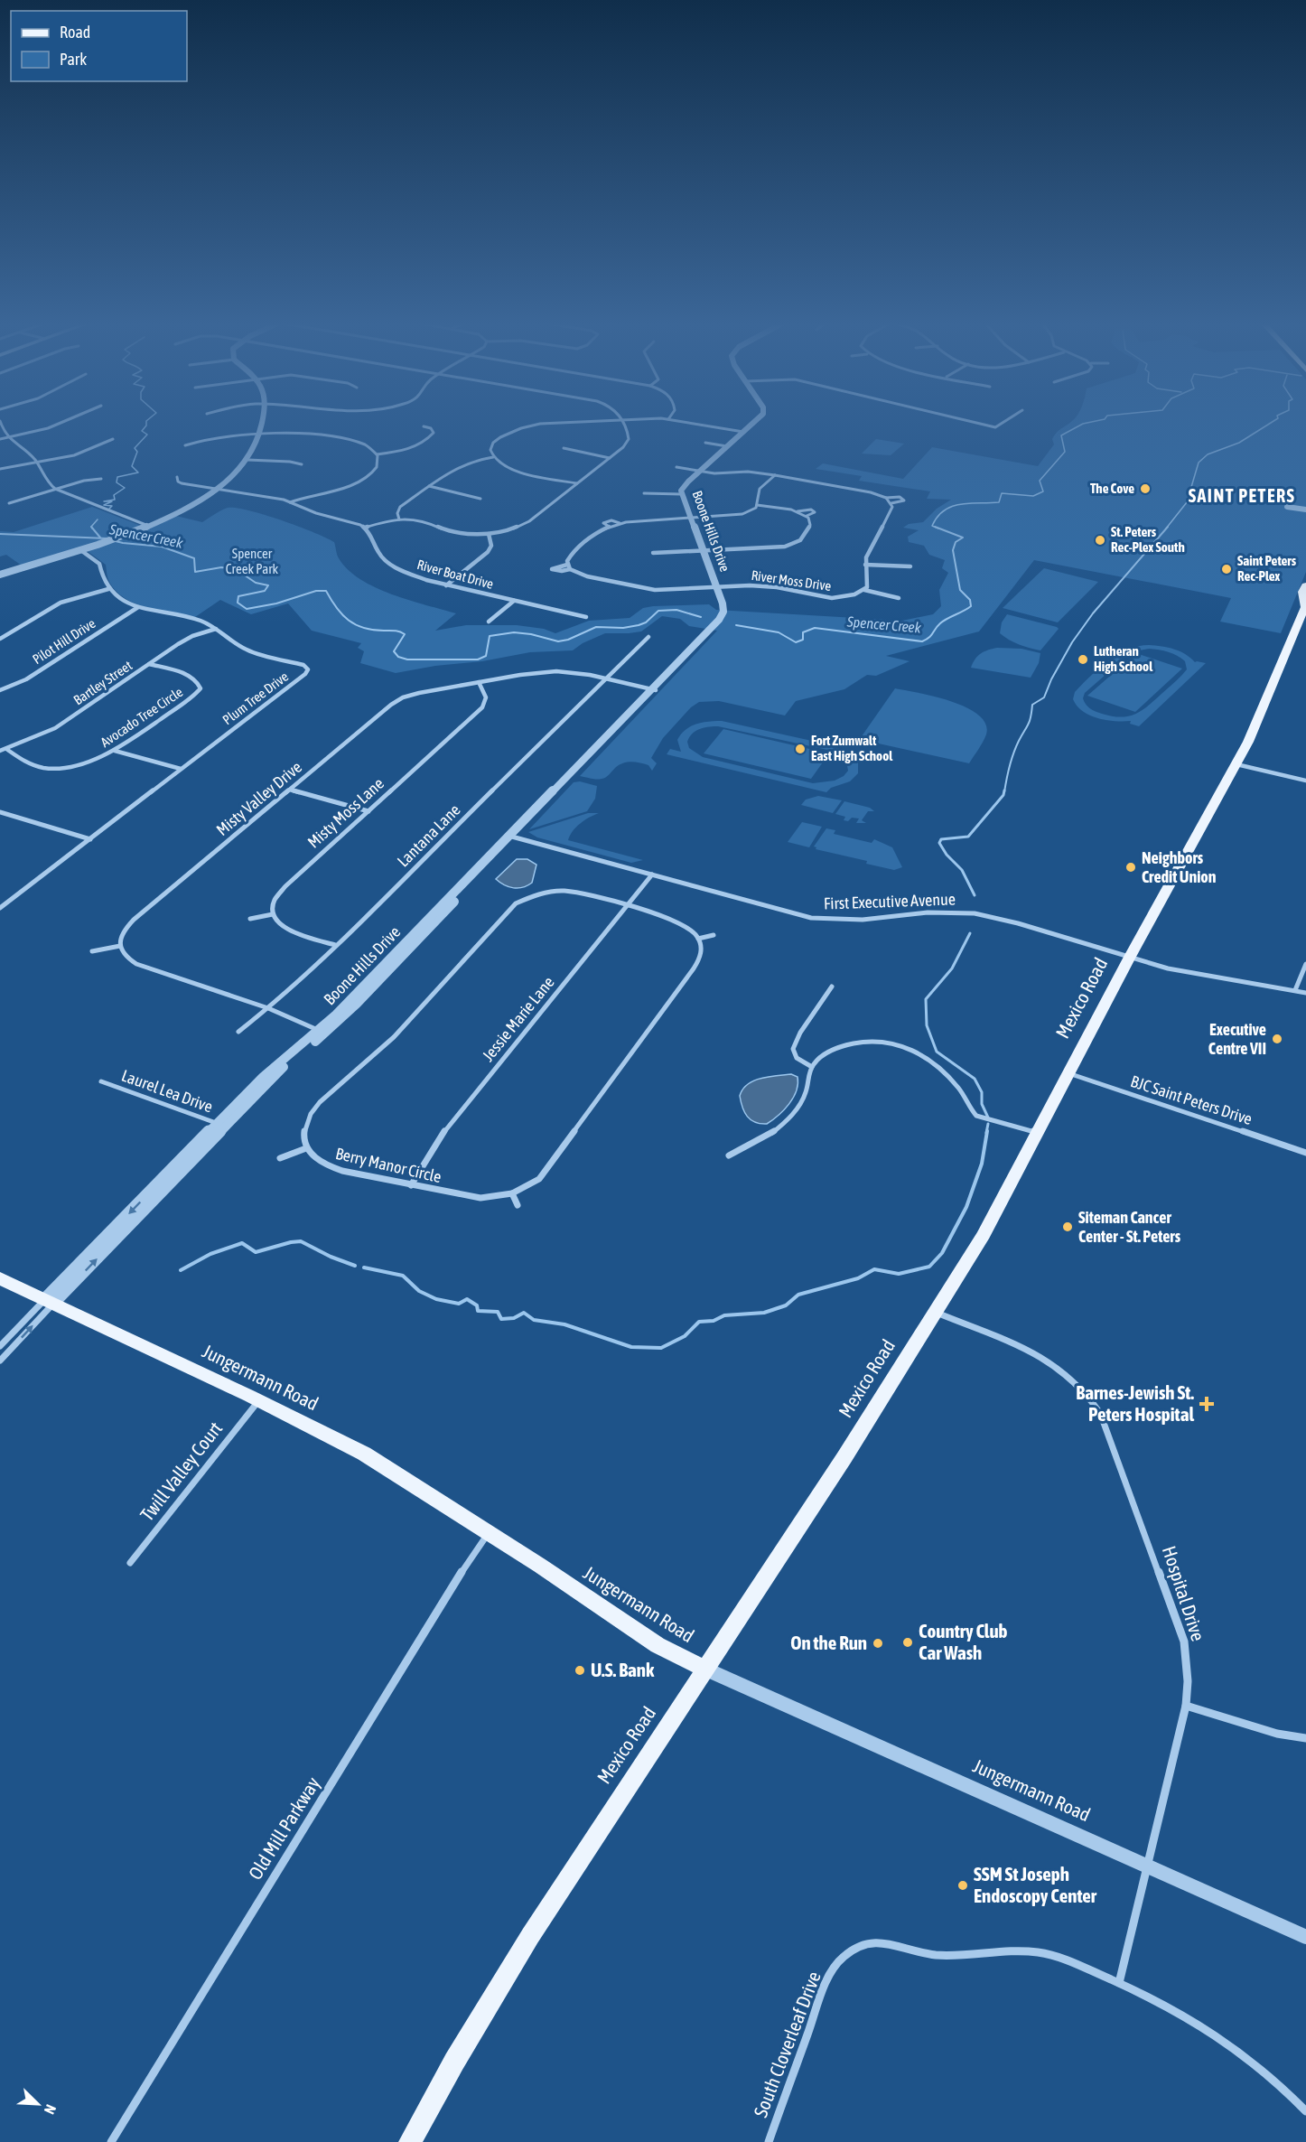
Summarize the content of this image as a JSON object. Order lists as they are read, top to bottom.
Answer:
{
  "streets": {
    "main road": ["Mexico Road", "Jungermann Road"],
    "street": [
      "Boone Hills Drive",
      "River Boat Drive",
      "River Moss Drive",
      "Pilot Hill Drive",
      "Bartley Street",
      "Plum Tree Drive",
      "Avocado Tree Circle",
      "Misty Valley Drive",
      "Misty Moss Lane",
      "Lantana Lane",
      "First Executive Avenue",
      "Jessie Marie Lane",
      "Laurel Lea Drive",
      "BJC Saint Peters Drive",
      "Berry Manor Circle",
      "Twill Valley Court",
      "Hospital Drive",
      "Old Mill Parkway",
      "South Cloverleaf Drive"
    ]
  },
  "crossings": [
    ["Boone Hills Drive", "River Moss Drive"],
    ["Boone Hills Drive", "Misty Valley Drive"],
    ["Boone Hills Drive", "First Executive Avenue"],
    ["Boone Hills Drive", "Laurel Lea Drive"],
    ["Boone Hills Drive", "Jungermann Road"],
    ["Pilot Hill Drive", "Plum Tree Drive"],
    ["Bartley Street", "Plum Tree Drive"],
    ["Bartley Street", "Avocado Tree Circle"],
    ["Misty Valley Drive", "Misty Moss Lane"],
    ["Misty Valley Drive", "Lantana Lane"],
    ["First Executive Avenue", "Mexico Road"],
    ["First Executive Avenue", "Jessie Marie Lane"],
    ["Mexico Road", "BJC Saint Peters Drive"],
    ["Mexico Road", "Jungermann Road"],
    ["Mexico Road", "Hospital Drive"],
    ["Jessie Marie Lane", "Berry Manor Circle"],
    ["Jungermann Road", "Twill Valley Court"],
    ["Jungermann Road", "Hospital Drive"],
    ["Jungermann Road", "Old Mill Parkway"],
    ["Hospital Drive", "South Cloverleaf Drive"]
  ],
  "districts": ["SAINT PETERS"],
  "water": ["Spencer Creek"],
  "parks": ["Spencer Creek Park"],
  "places": {
    "other": [
      "The Cove",
      "St. Peters Rec-Plex South",
      "Saint Peters Rec-Plex",
      "Lutheran High School",
      "Fort Zumwalt East High School",
      "Neighbors Credit Union",
      "Executive Centre VII",
      "Siteman Cancer Center - St. Peters",
      "Country Club Car Wash",
      "On the Run",
      "U.S. Bank",
      "SSM St Joseph Endoscopy Center"
    ],
    "health": ["Barnes-Jewish St. Peters Hospital"]
  },
  "legend": ["Road", "Park"],
  "north": "bottom right"
}
